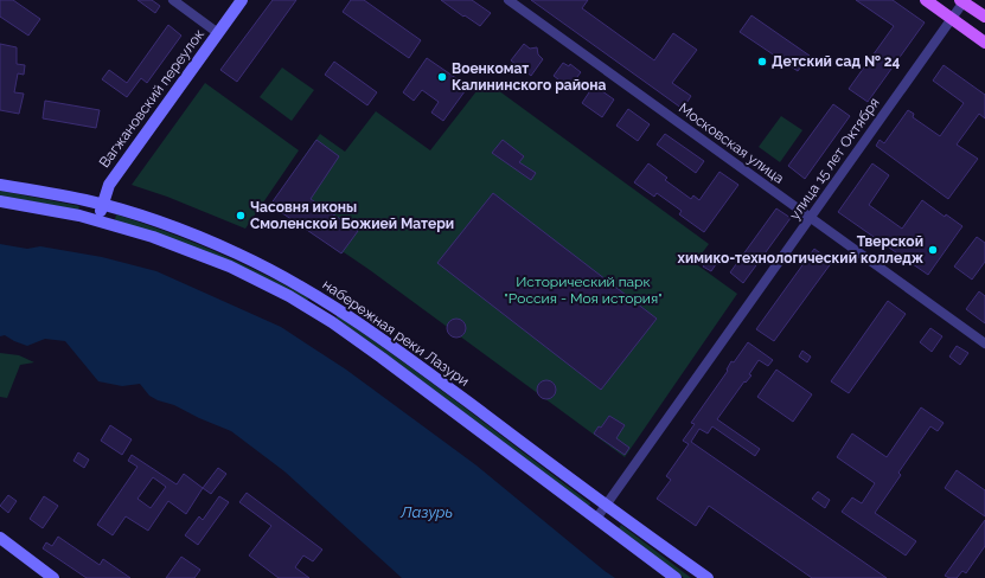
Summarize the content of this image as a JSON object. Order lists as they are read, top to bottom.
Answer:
{
  "streets": {
    "main road": ["Вагжановский переулок", "набережная реки Лазури"],
    "street": ["Московская улица", "улица 15 лет Октября"]
  },
  "crossings": [
    ["Вагжановский переулок", "набережная реки Лазури"],
    ["Московская улица", "улица 15 лет Октября"],
    ["улица 15 лет Октября", "набережная реки Лазури"]
  ],
  "water": ["Лазурь"],
  "parks": ["Исторический парк \"Россия - Моя история\""],
  "places": [
    "Детский сад № 24",
    "Военкомат Калининского района",
    "Часовня иконы Смоленской Божией Матери",
    "Тверской химико-технологический колледж"
  ]
}
